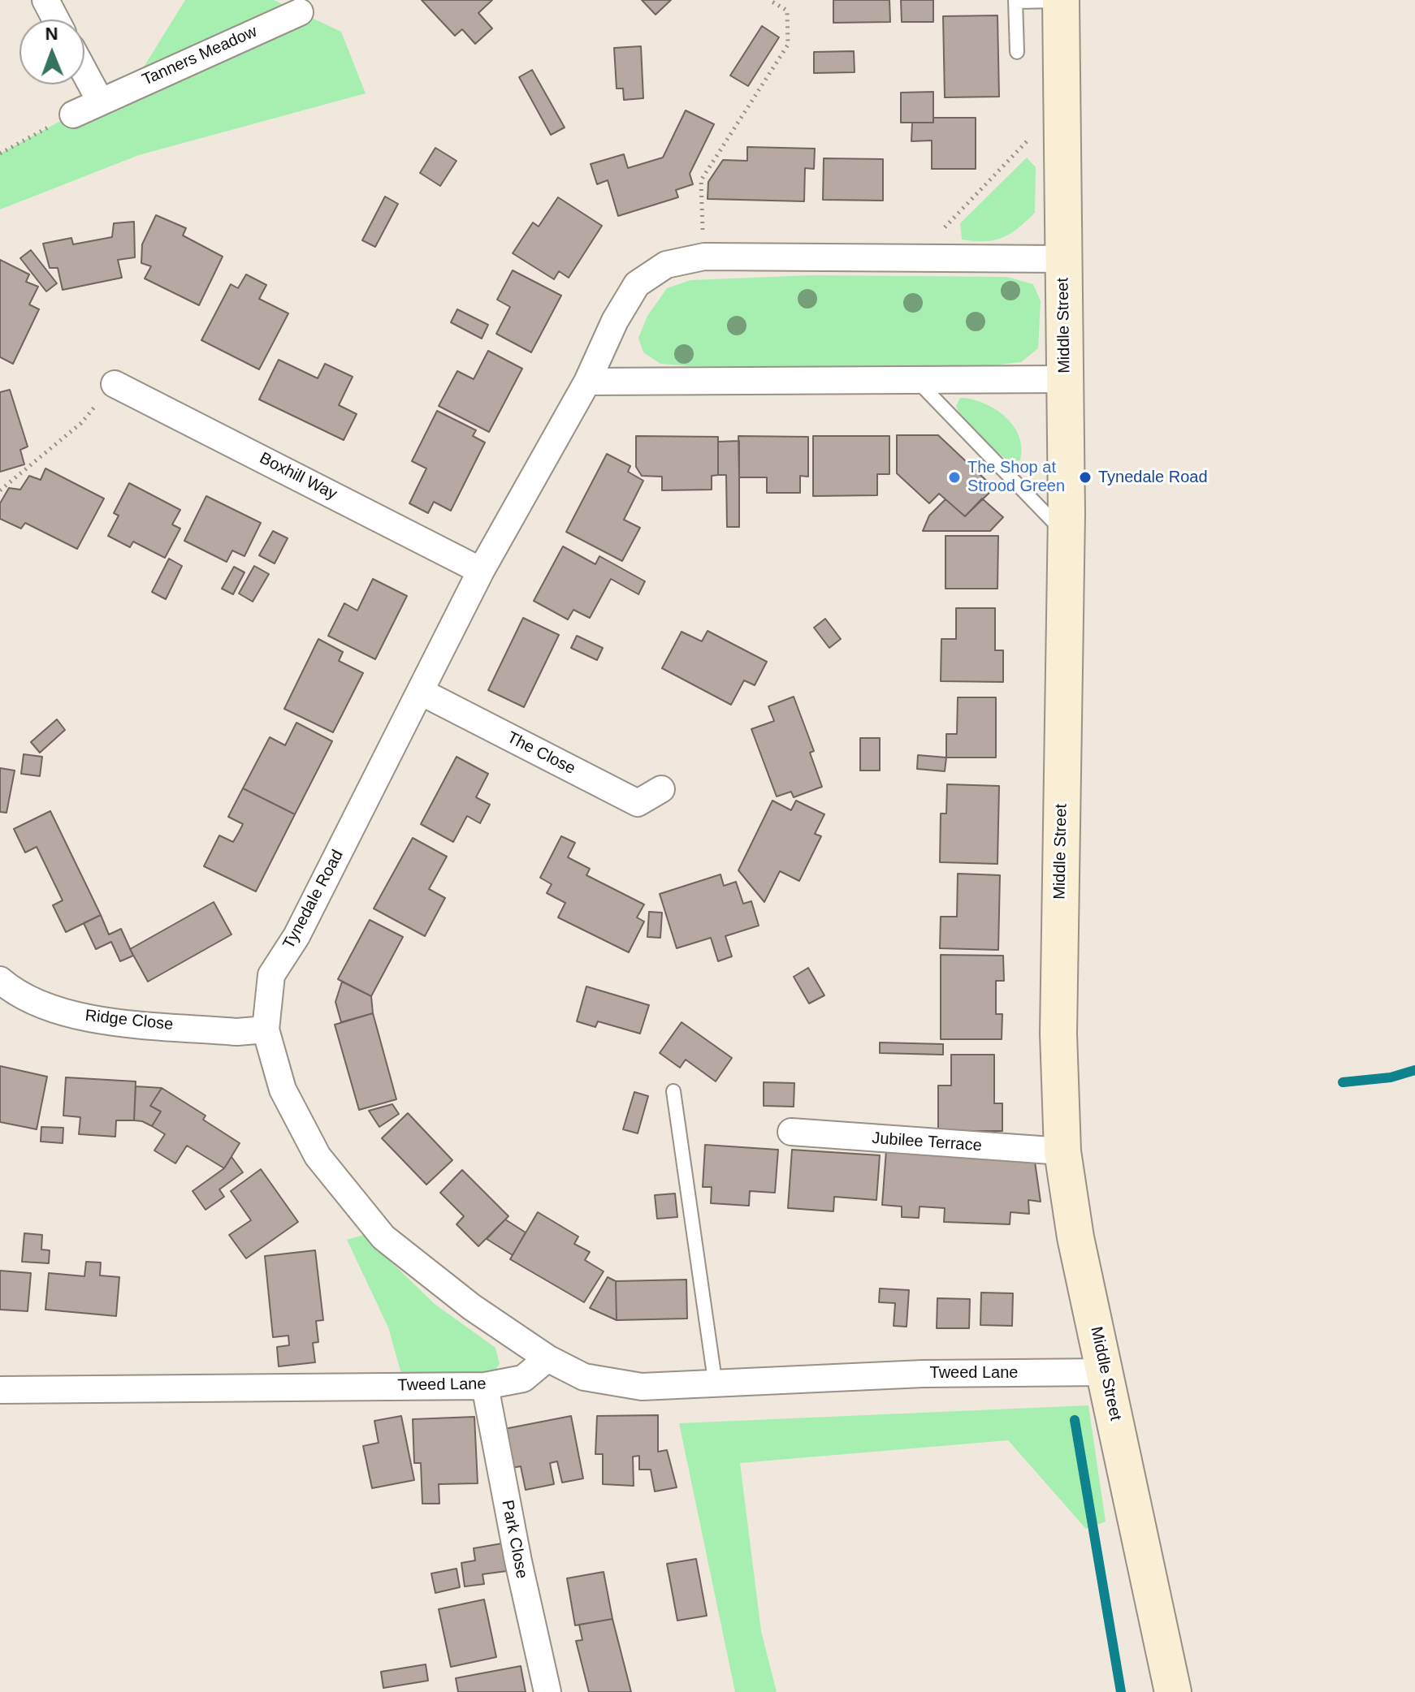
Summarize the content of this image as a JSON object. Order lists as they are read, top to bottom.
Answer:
{
  "streets": {
    "street": [
      "Tanners Meadow",
      "Middle Street",
      "Boxhill Way",
      "The Close",
      "Tynedale Road",
      "Ridge Close",
      "Jubilee Terrace",
      "Tweed Lane",
      "Park Close"
    ]
  },
  "crossings": [
    ["Middle Street", "Tynedale Road"],
    ["Middle Street", "Jubilee Terrace"],
    ["Middle Street", "Tweed Lane"],
    ["Boxhill Way", "Tynedale Road"],
    ["The Close", "Tynedale Road"],
    ["Tynedale Road", "Ridge Close"],
    ["Tynedale Road", "Tweed Lane"],
    ["Tweed Lane", "Park Close"]
  ],
  "places": ["The Shop at Strood Green", "Tynedale Road"],
  "north": "top"
}
